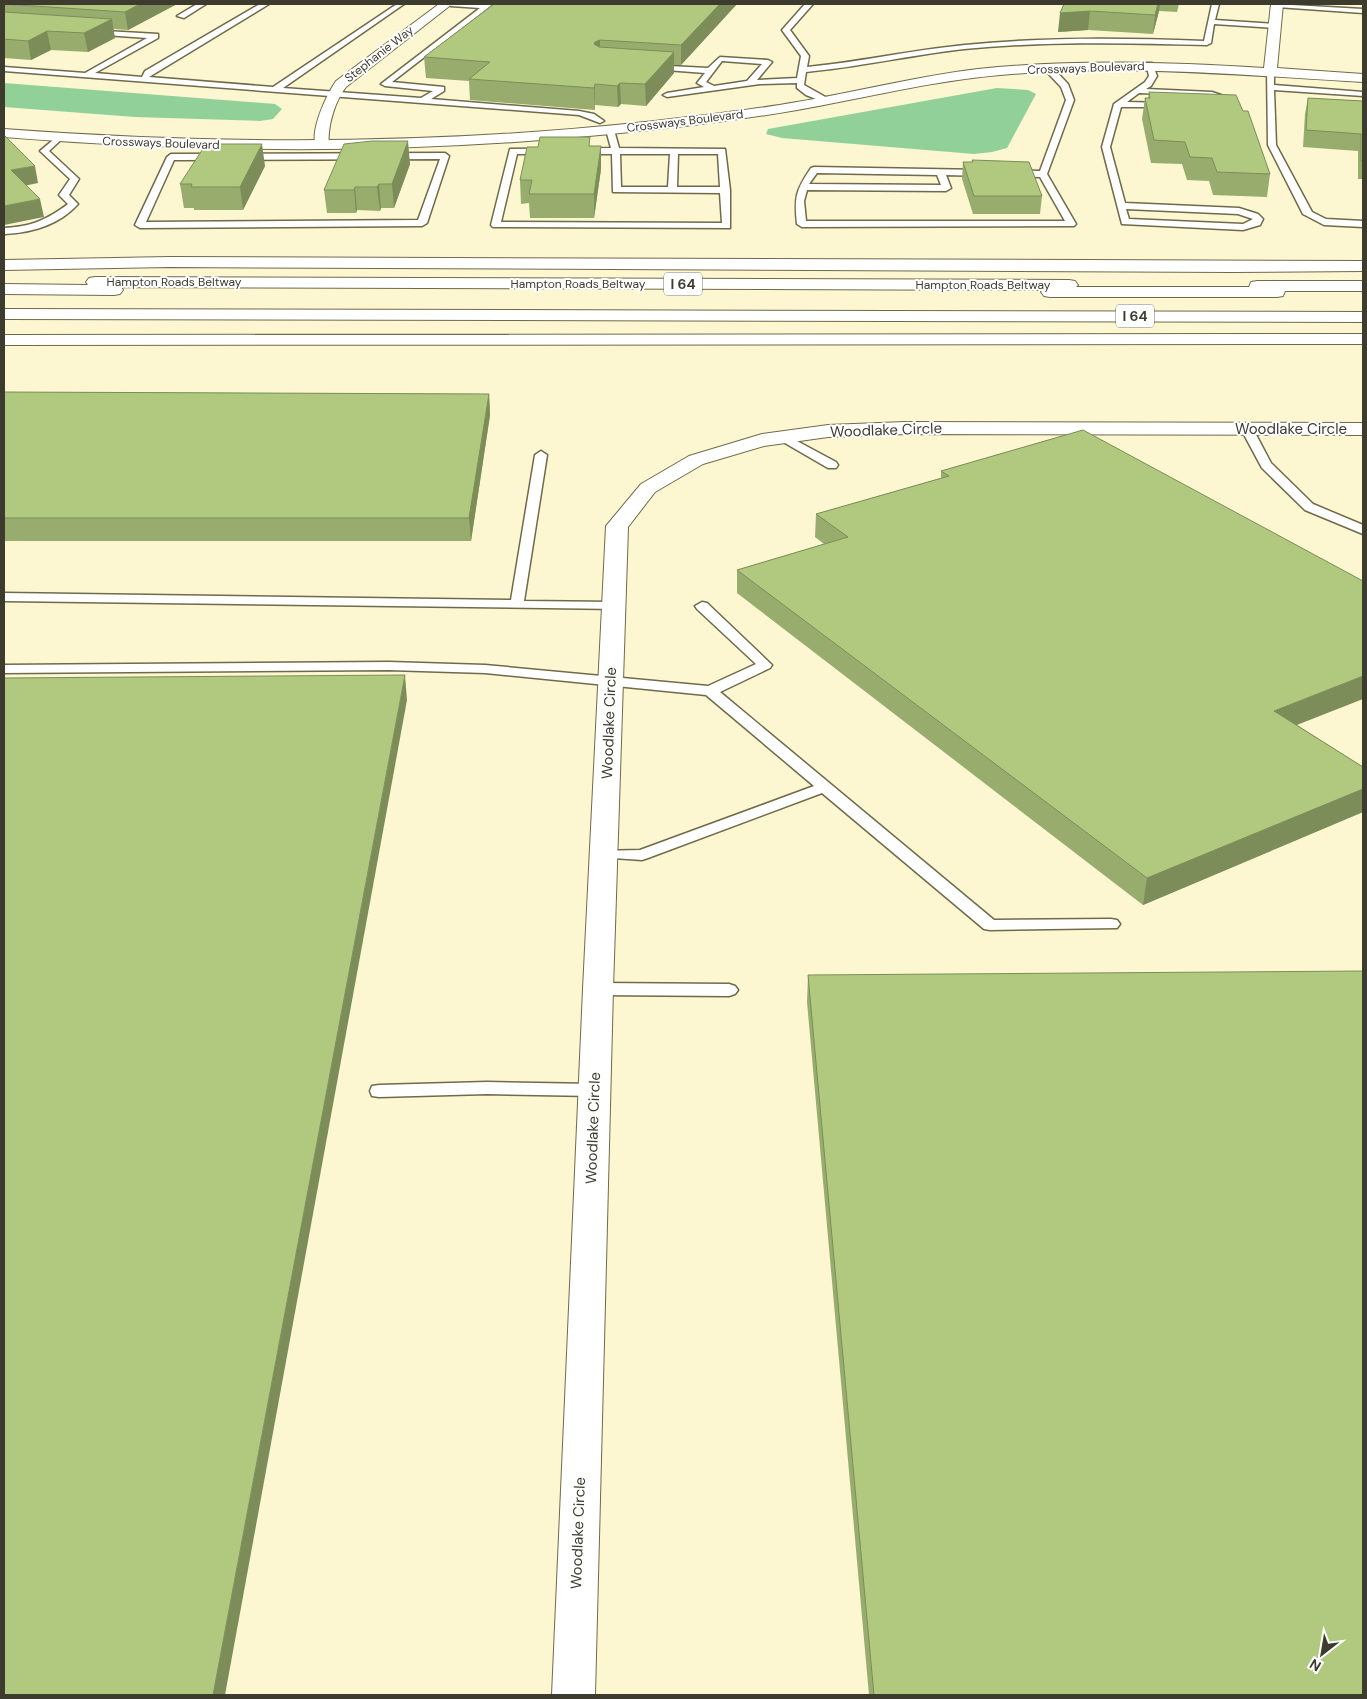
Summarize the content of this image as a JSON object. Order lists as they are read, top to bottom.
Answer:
{
  "streets": {
    "main road": [
      "Stephanie Way",
      "Crossways Boulevard",
      "Hampton Roads Beltway",
      "I 64",
      "Woodlake Circle"
    ]
  },
  "crossings": [
    ["Stephanie Way", "Crossways Boulevard"]
  ],
  "north": "bottom left"
}
